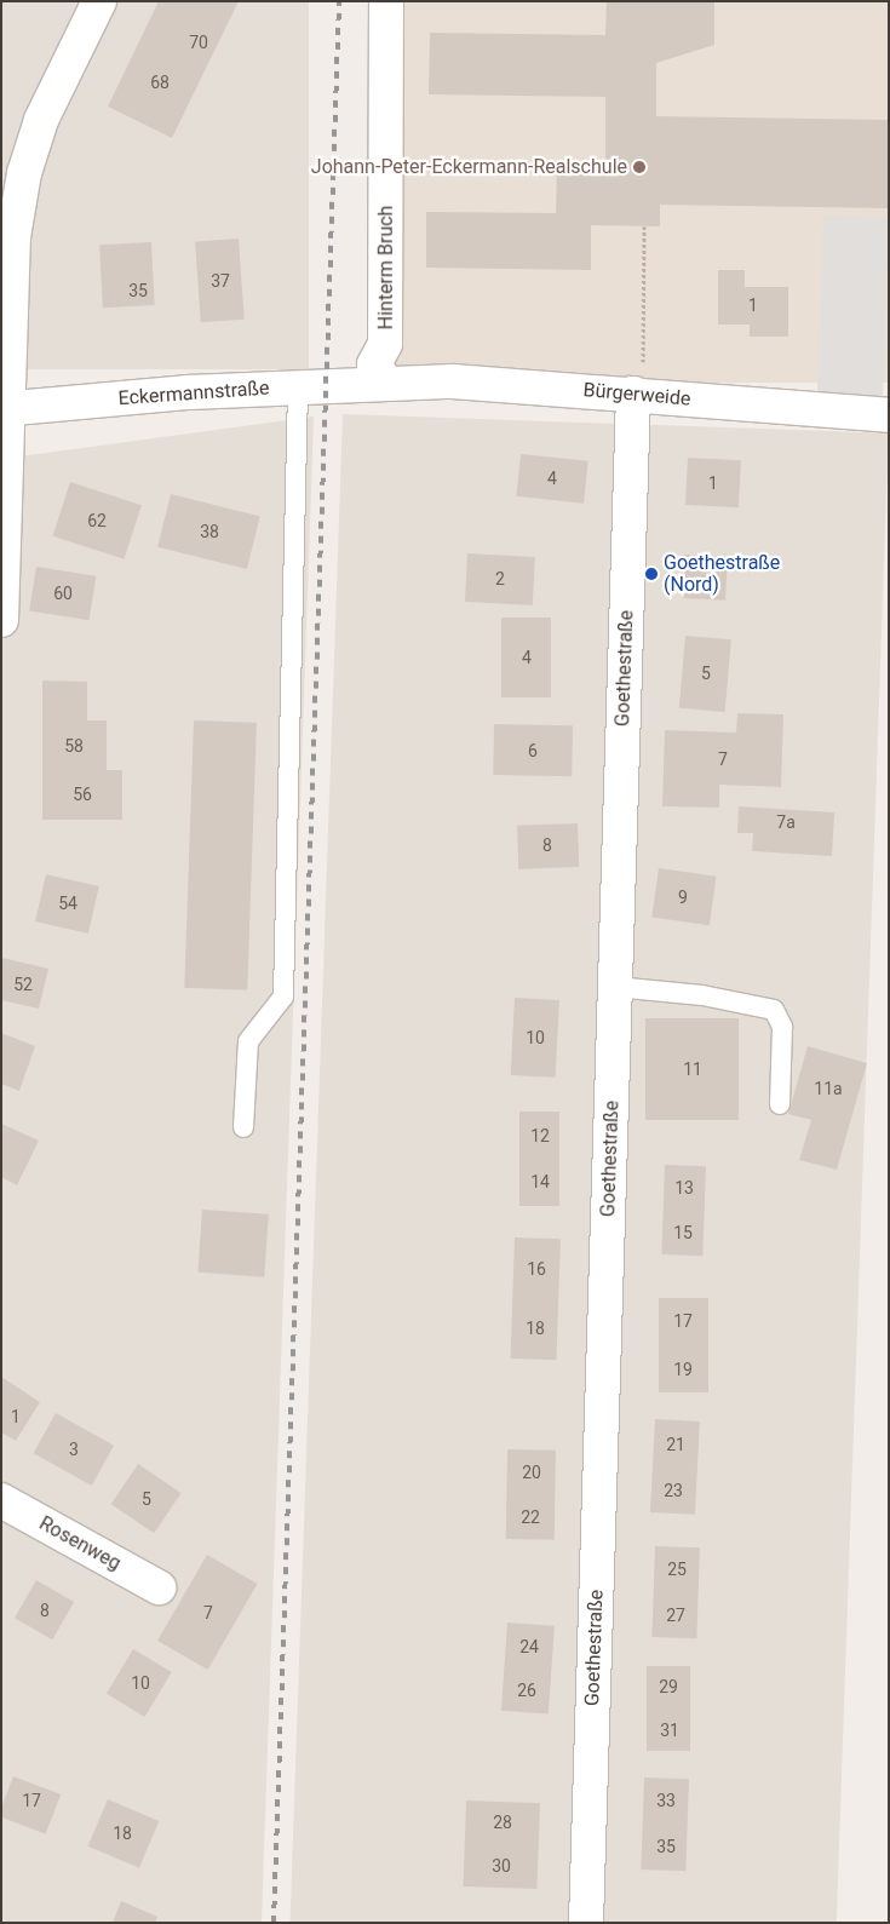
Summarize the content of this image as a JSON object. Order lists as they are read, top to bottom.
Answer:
{
  "streets": {
    "street": [
      "Hinterm Bruch",
      "Eckermannstraße",
      "Bürgerweide",
      "Goethestraße",
      "Rosenweg"
    ]
  },
  "crossings": [
    ["Hinterm Bruch", "Eckermannstraße"],
    ["Hinterm Bruch", "Bürgerweide"],
    ["Eckermannstraße", "Bürgerweide"],
    ["Bürgerweide", "Goethestraße"]
  ],
  "places": ["Johann-Peter-Eckermann-Realschule", "Goethestraße (Nord)"],
  "house_numbers": [
    "70",
    "68",
    "37",
    "35",
    "1",
    "4",
    "1",
    "62",
    "38",
    "2",
    "60",
    "4",
    "5",
    "58",
    "6",
    "7",
    "56",
    "7a",
    "8",
    "9",
    "54",
    "52",
    "10",
    "11",
    "11a",
    "12",
    "14",
    "13",
    "15",
    "16",
    "17",
    "18",
    "19",
    "1",
    "21",
    "3",
    "20",
    "23",
    "5",
    "22",
    "25",
    "8",
    "7",
    "27",
    "24",
    "10",
    "29",
    "26",
    "31",
    "17",
    "33",
    "28",
    "18",
    "35",
    "30"
  ]
}
